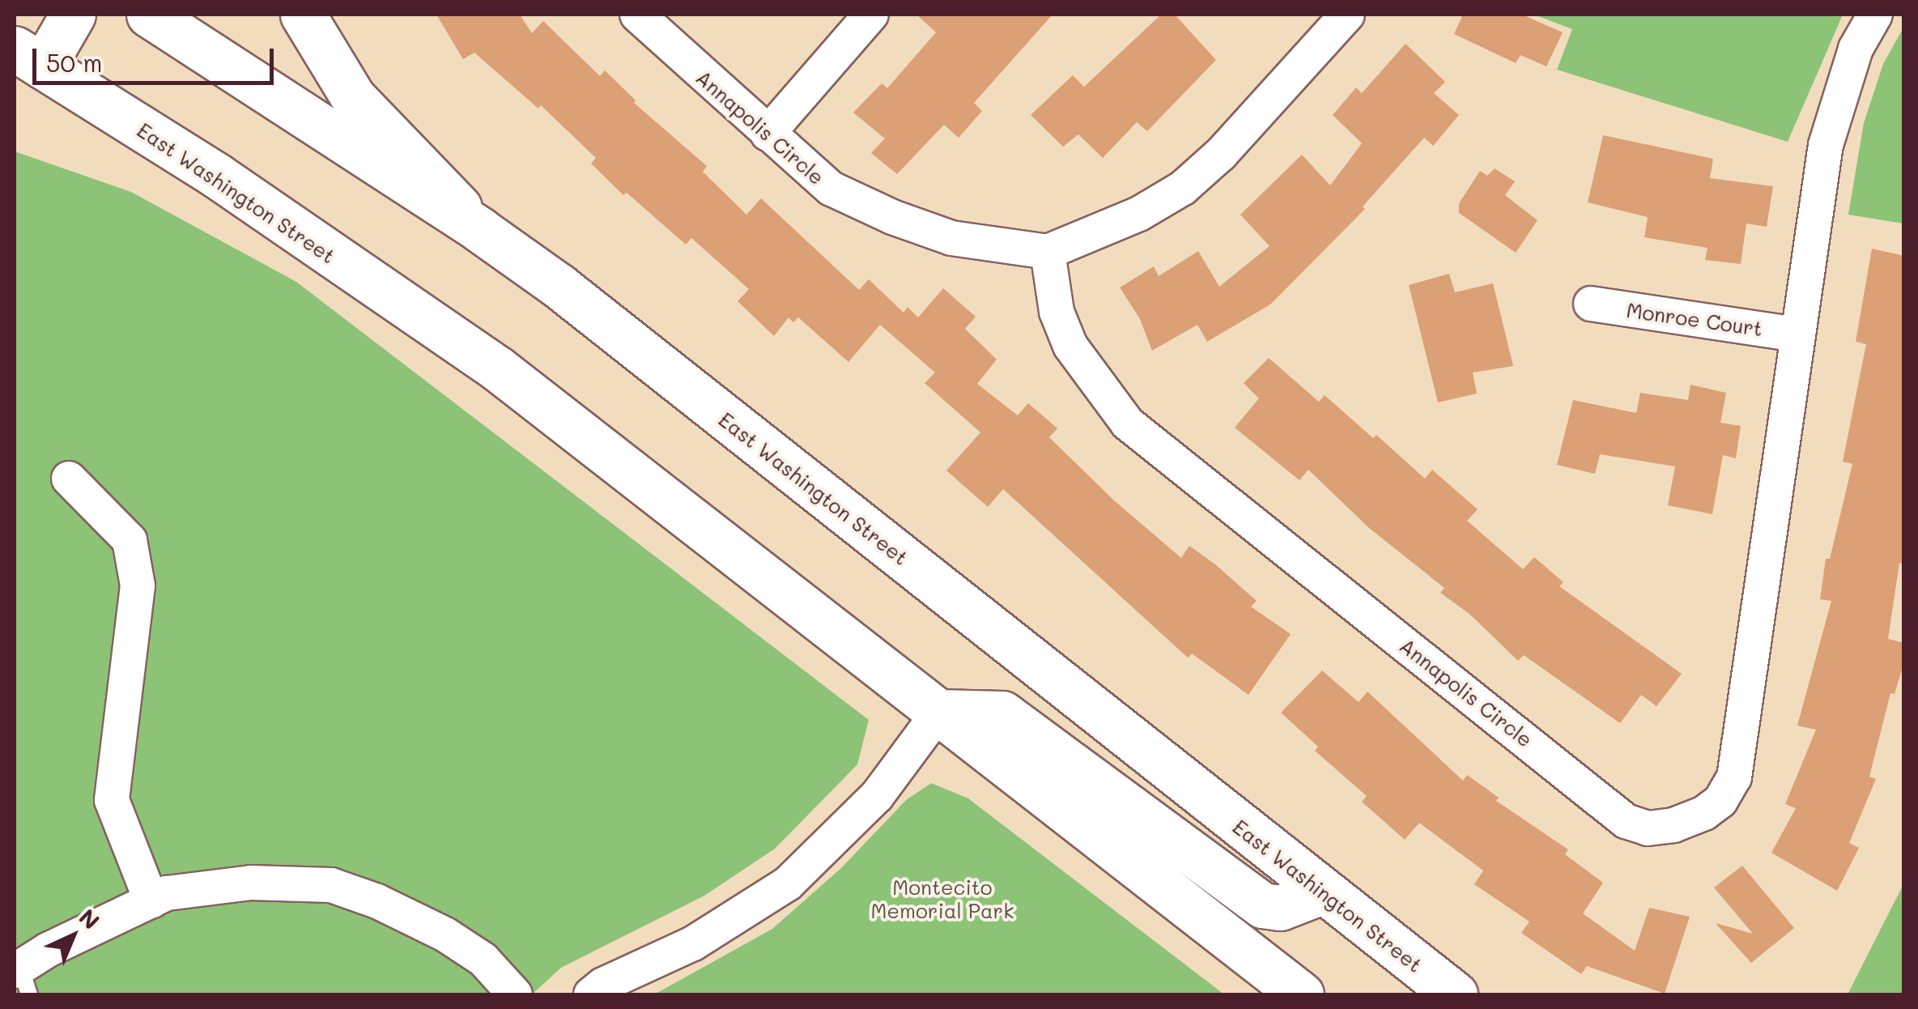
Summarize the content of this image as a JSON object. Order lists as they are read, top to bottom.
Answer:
{
  "streets": {
    "main road": ["East Washington Street"],
    "street": ["Annapolis Circle", "Monroe Court"]
  },
  "crossings": [
    ["Annapolis Circle", "Monroe Court"]
  ],
  "parks": ["Montecito Memorial Park"],
  "scale_bar": "50 m",
  "north": "top right"
}
